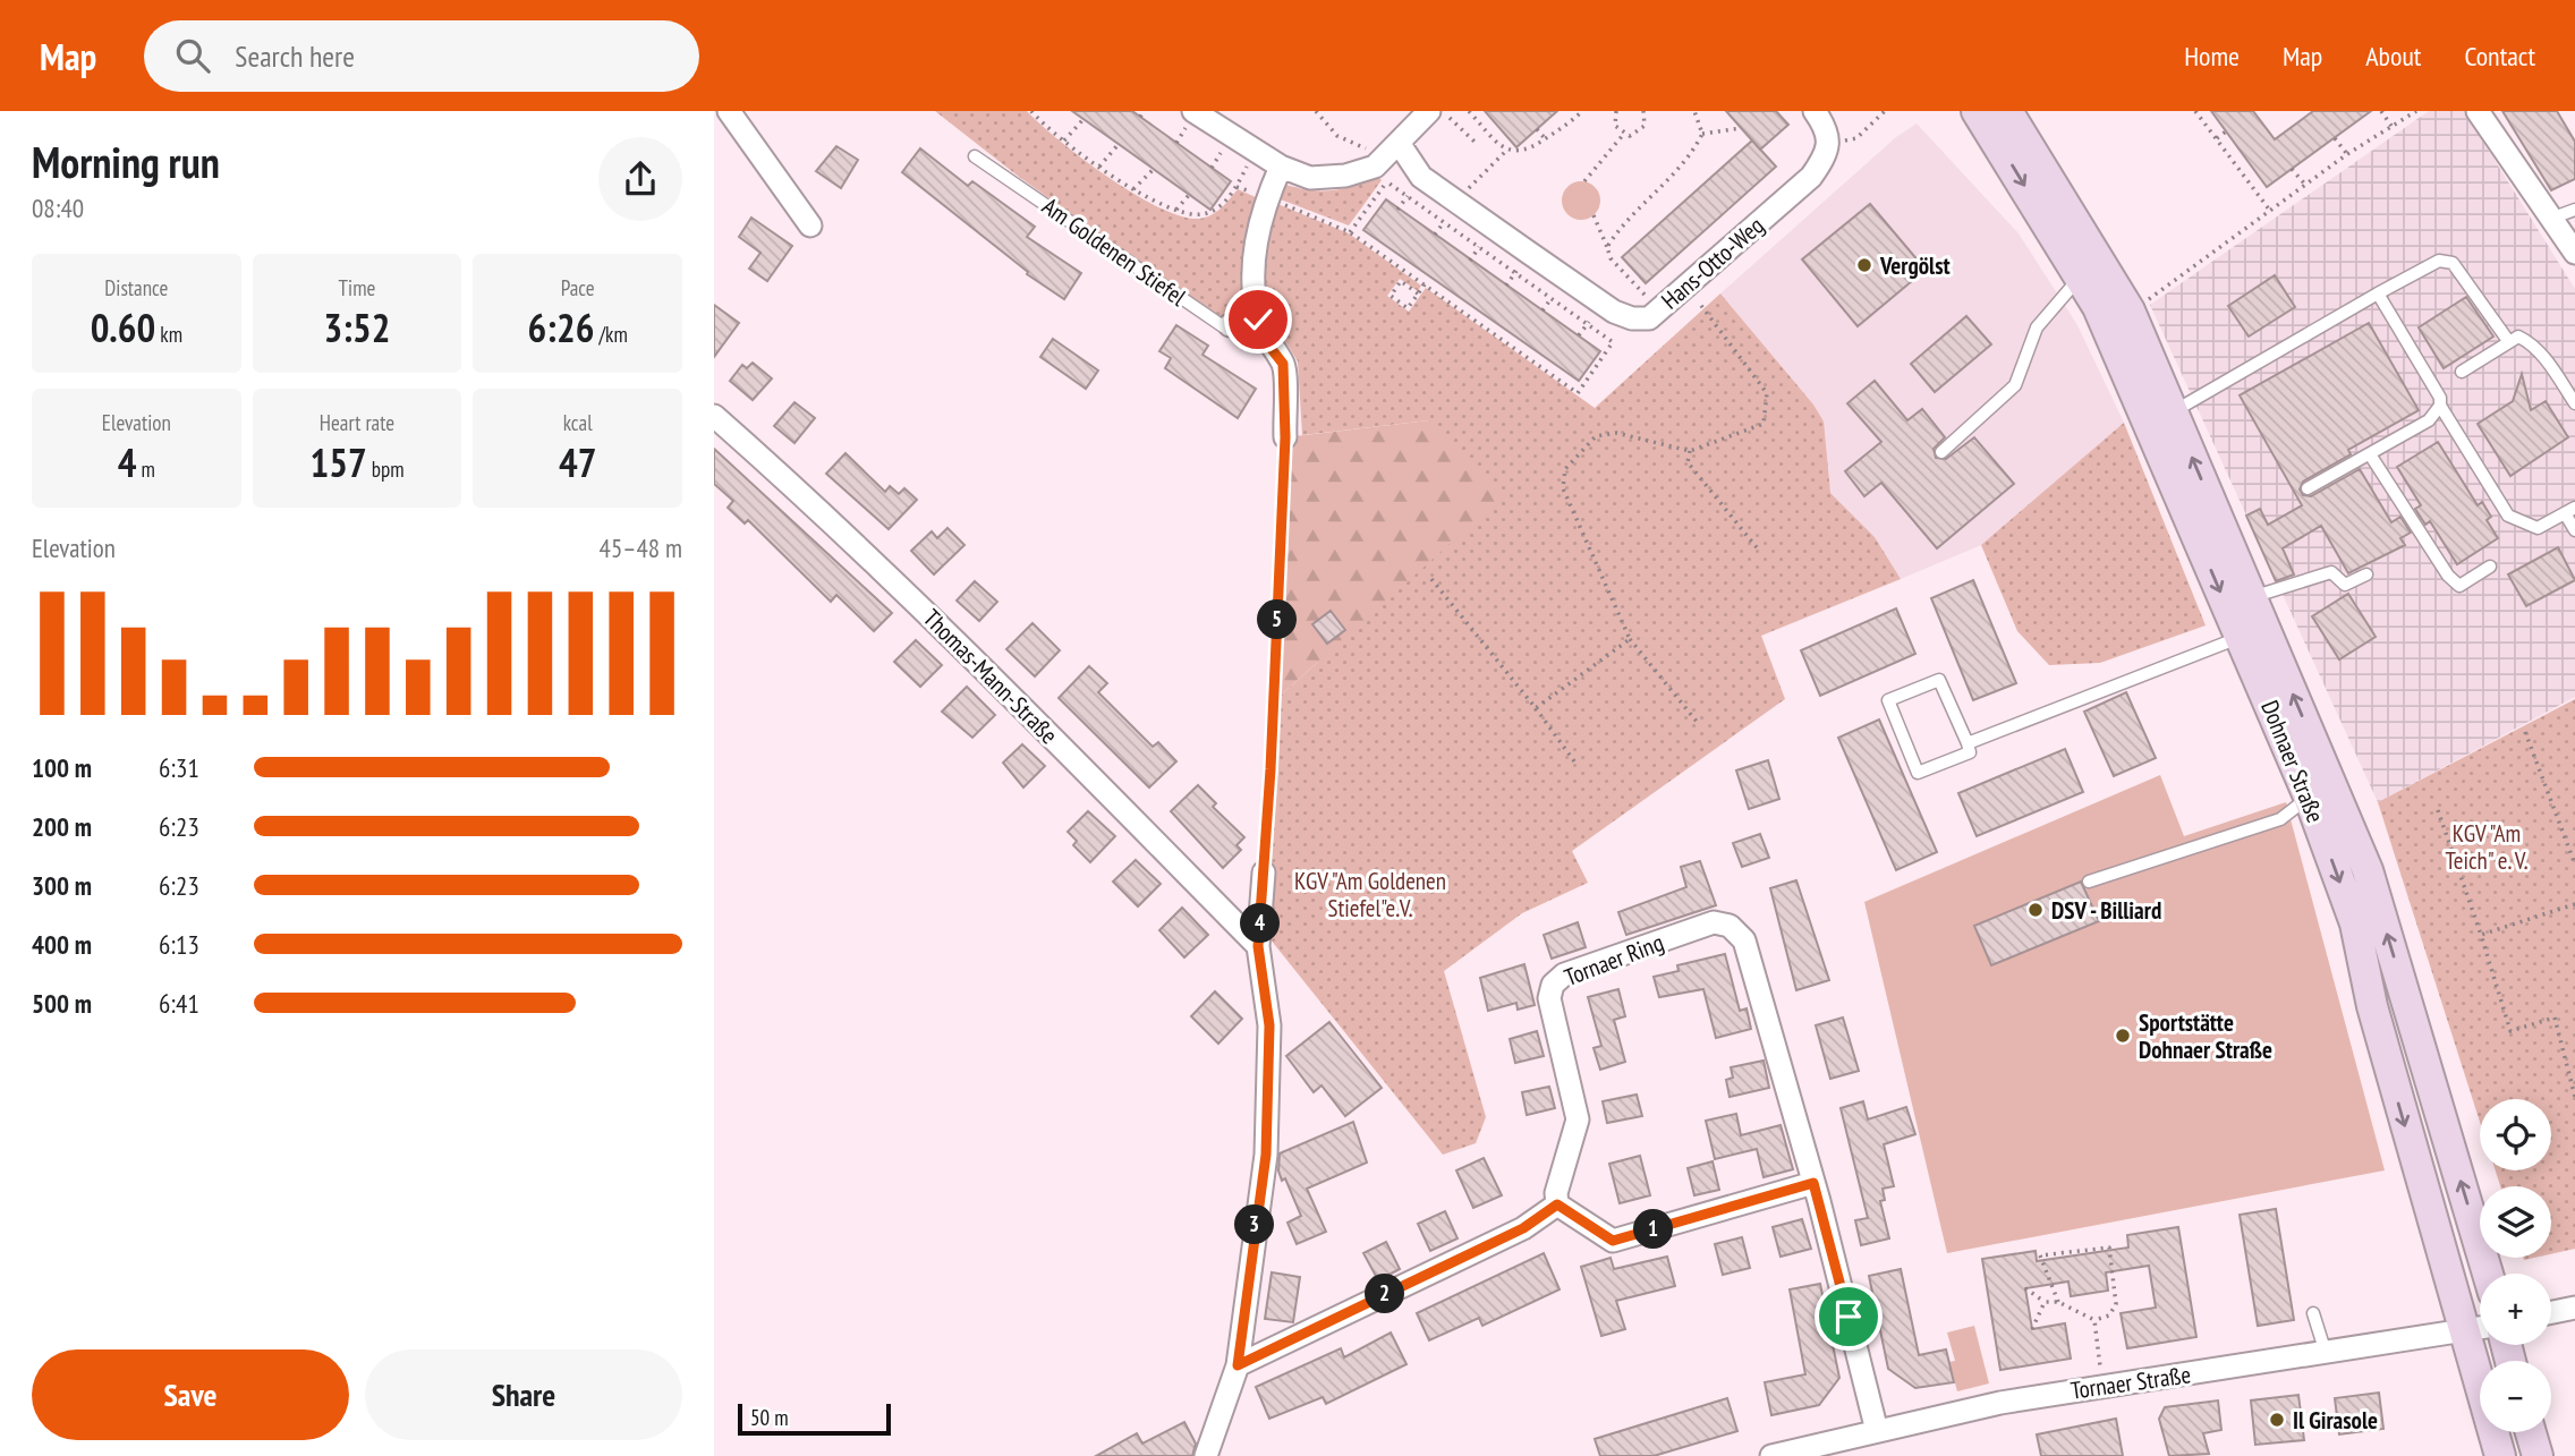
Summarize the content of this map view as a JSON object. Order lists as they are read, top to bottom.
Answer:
{
  "streets": {
    "main road": ["Dohnaer Straße"],
    "street": [
      "Am Goldenen Stiefel",
      "Hans-Otto-Weg",
      "Thomas-Mann-Straße",
      "Tornaer Ring",
      "Tornaer Straße"
    ]
  },
  "crossings": [
    ["Dohnaer Straße", "Tornaer Straße"],
    ["Tornaer Ring", "Tornaer Straße"]
  ],
  "parks": ["KGV \"Am Teich\" e. V.", "KGV \"Am Goldenen Stiefel\"e.V."],
  "places": [
    "Vergölst",
    "DSV - Billiard",
    "Sportstätte Dohnaer Straße",
    "Il Girasole"
  ],
  "scale_bar": "50 m",
  "page": {
    "header": "Map",
    "search": "Search here",
    "nav": [
      "Home",
      "Map",
      "About",
      "Contact"
    ],
    "heading": ["Morning run", "08:40"],
    "stats": [
      ["Distance", "0.60 km"],
      ["Time", "3:52"],
      ["Pace", "6:26 /km"],
      ["Elevation", "4 m"],
      ["Heart rate", "157 bpm"],
      ["kcal", "47"]
    ],
    "chart": ["Elevation", "45–48 m"],
    "pins": [
      "5",
      "4",
      "3",
      "1",
      "2"
    ],
    "list": [
      {
        "name": "100 m",
        "note": "6:31"
      },
      {
        "name": "200 m",
        "note": "6:23"
      },
      {
        "name": "300 m",
        "note": "6:23"
      },
      {
        "name": "400 m",
        "note": "6:13"
      },
      {
        "name": "500 m",
        "note": "6:41"
      }
    ],
    "map_buttons": ["+", "−"],
    "buttons": ["Save", "Share"],
    "scale": "50 m"
  }
}
